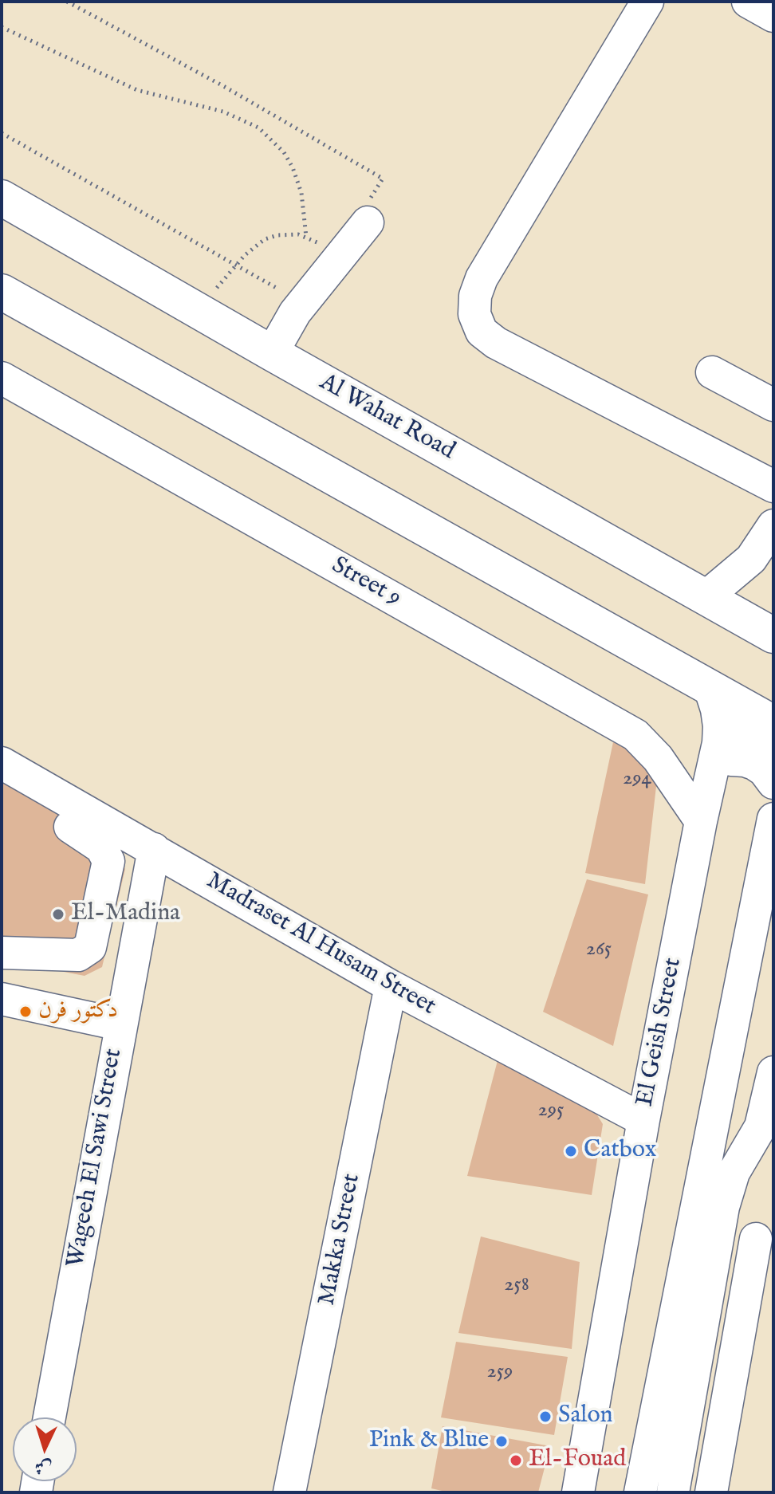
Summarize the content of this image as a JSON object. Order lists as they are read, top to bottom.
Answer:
{
  "streets": {
    "highway": ["Al Wahat Road"],
    "street": [
      "Street 9",
      "Madraset Al Husam Street",
      "El Geish Street",
      "Wageeh El Sawi Street",
      "Makka Street"
    ]
  },
  "crossings": [
    ["Street 9", "El Geish Street"],
    ["Madraset Al Husam Street", "El Geish Street"],
    ["Madraset Al Husam Street", "Wageeh El Sawi Street"],
    ["Madraset Al Husam Street", "Makka Street"]
  ],
  "places": [
    "El-Madina",
    "دكتور فرن",
    "Catbox",
    "Salon",
    "Pink & Blue",
    "El-Fouad"
  ],
  "house_numbers": [
    "294",
    "265",
    "295",
    "258",
    "259"
  ],
  "north": "bottom"
}
